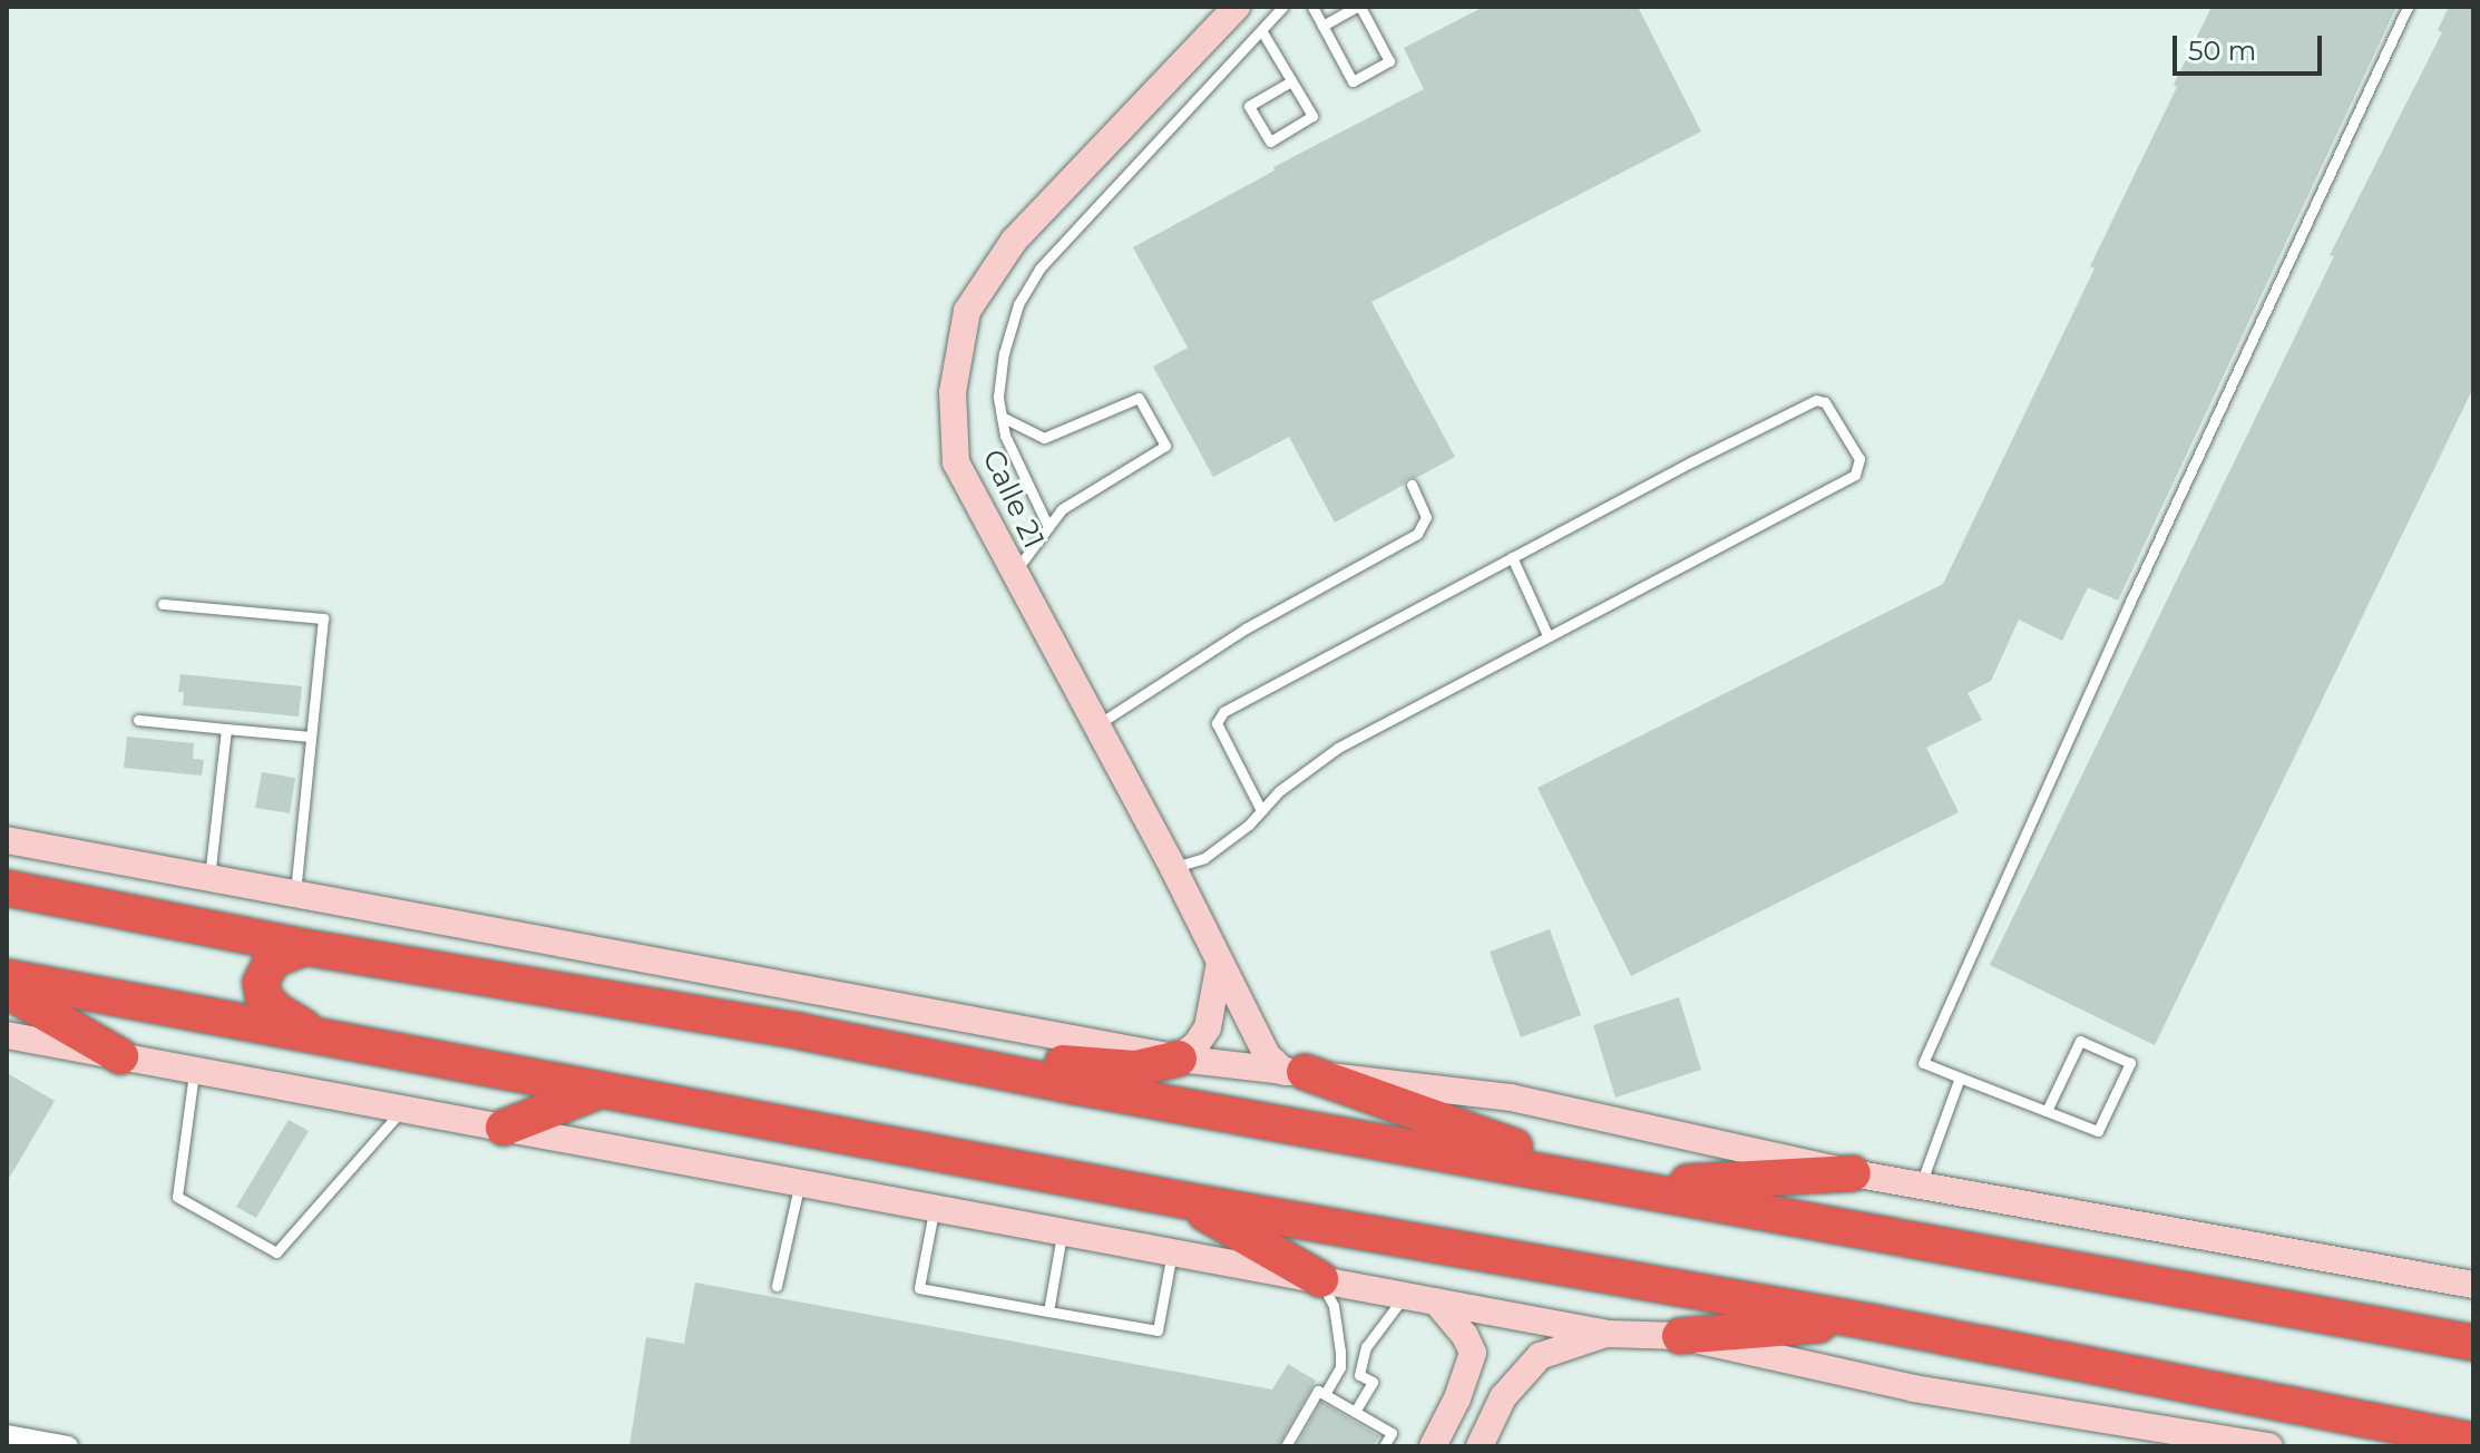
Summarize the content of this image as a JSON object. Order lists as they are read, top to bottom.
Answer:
{
  "streets": {
    "main road": ["Calle 21"]
  },
  "scale_bar": "50 m"
}
